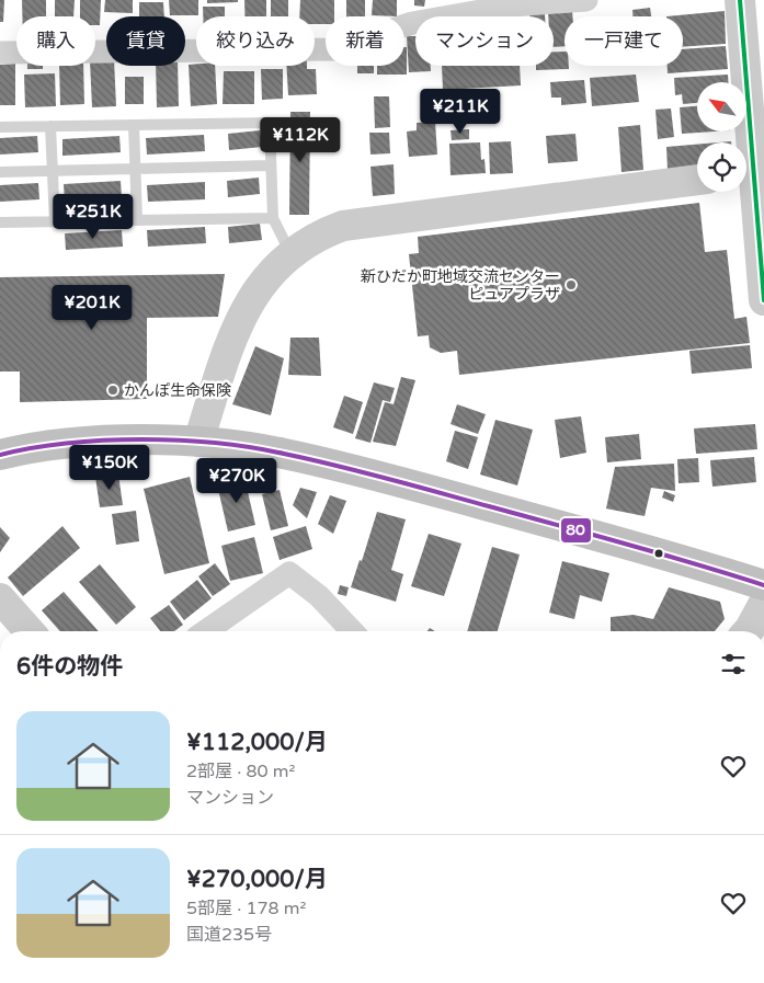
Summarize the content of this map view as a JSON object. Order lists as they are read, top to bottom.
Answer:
{
  "places": ["新ひだか町地域交流センター ピュアプラザ", "かんぽ生命保険"],
  "lines": ["transit line 80"],
  "north": "top left",
  "page": {
    "chip": [
      "購入",
      "賃貸",
      "絞り込み",
      "新着",
      "マンション",
      "一戸建て"
    ],
    "price": [
      "¥211K",
      "¥112K",
      "¥251K",
      "¥201K",
      "¥150K",
      "¥270K"
    ],
    "heading": "6件の物件",
    "list": [
      {
        "name": "¥112,000/月",
        "note": "2部屋 · 80 m² · マンション"
      },
      {
        "name": "¥270,000/月",
        "note": "5部屋 · 178 m² · 国道235号"
      }
    ]
  }
}
